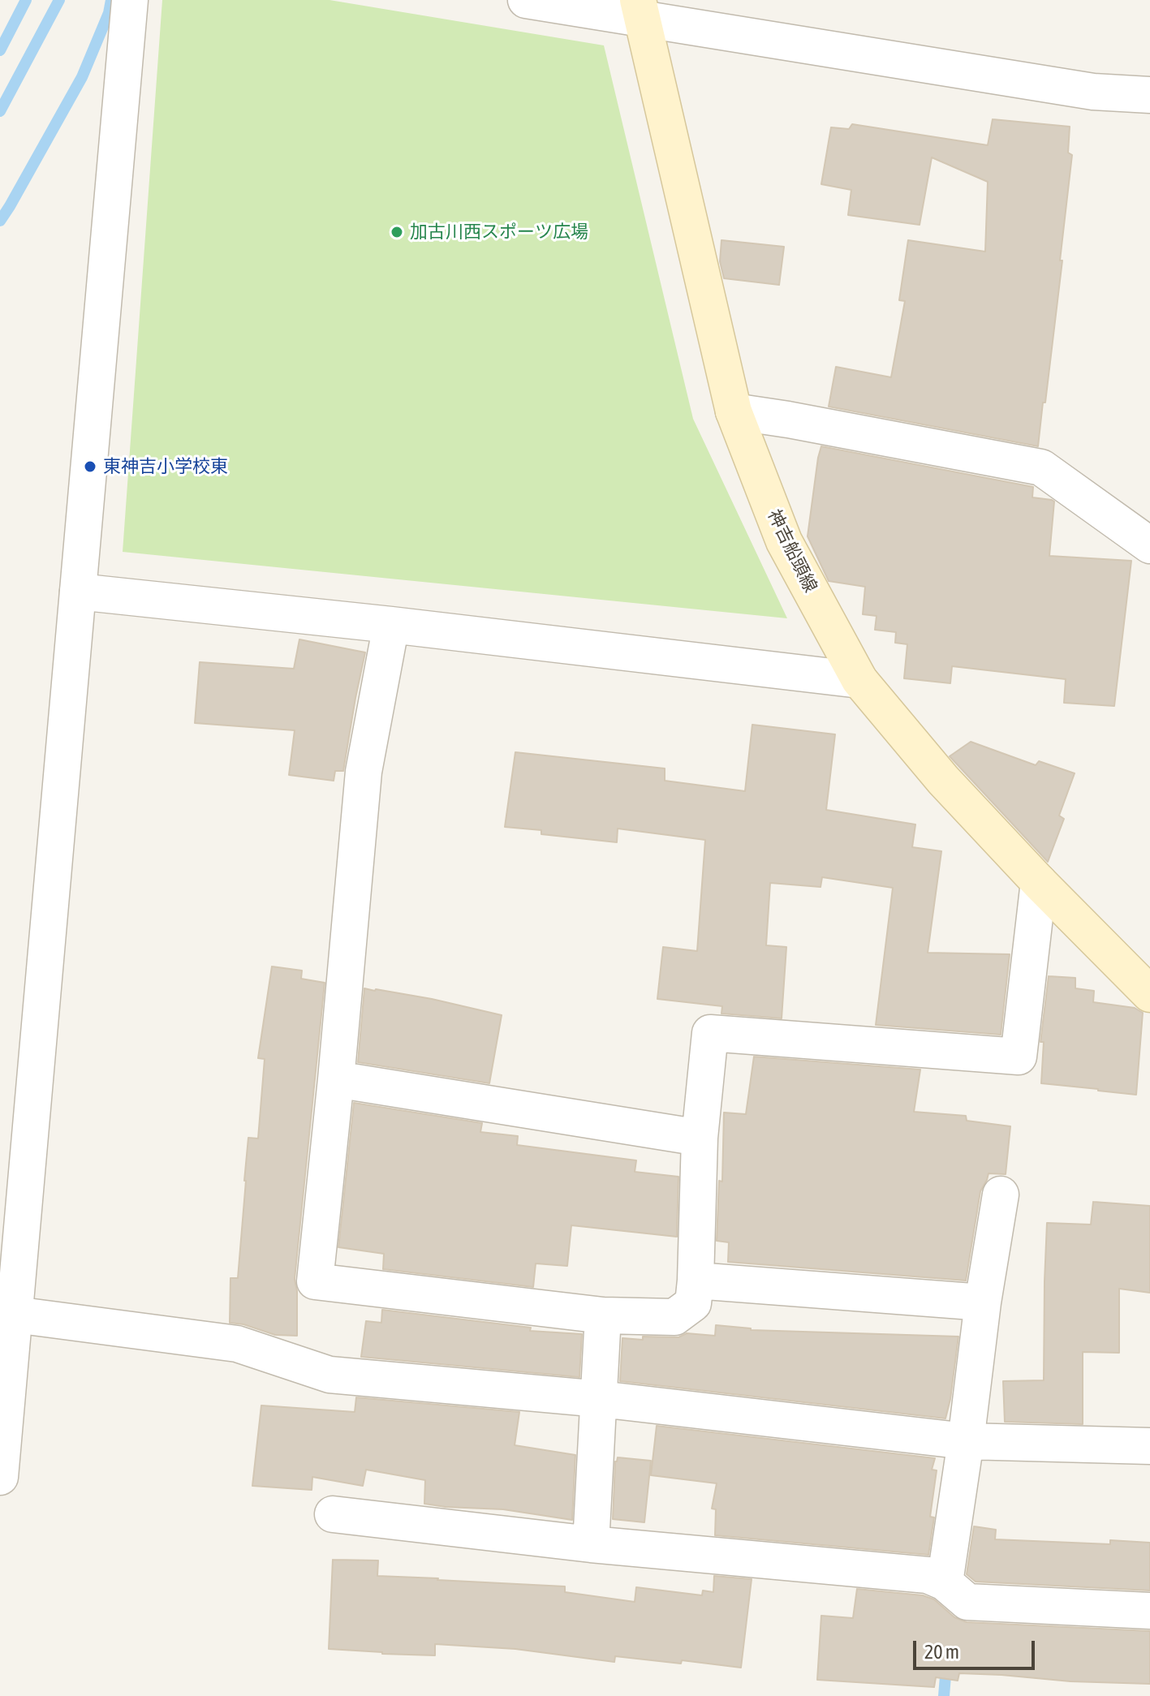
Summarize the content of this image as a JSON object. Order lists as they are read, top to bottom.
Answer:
{
  "streets": {
    "main road": ["神吉船頭線"]
  },
  "places": ["加古川西スポーツ広場", "東神吉小学校東"],
  "scale_bar": "20 m"
}
